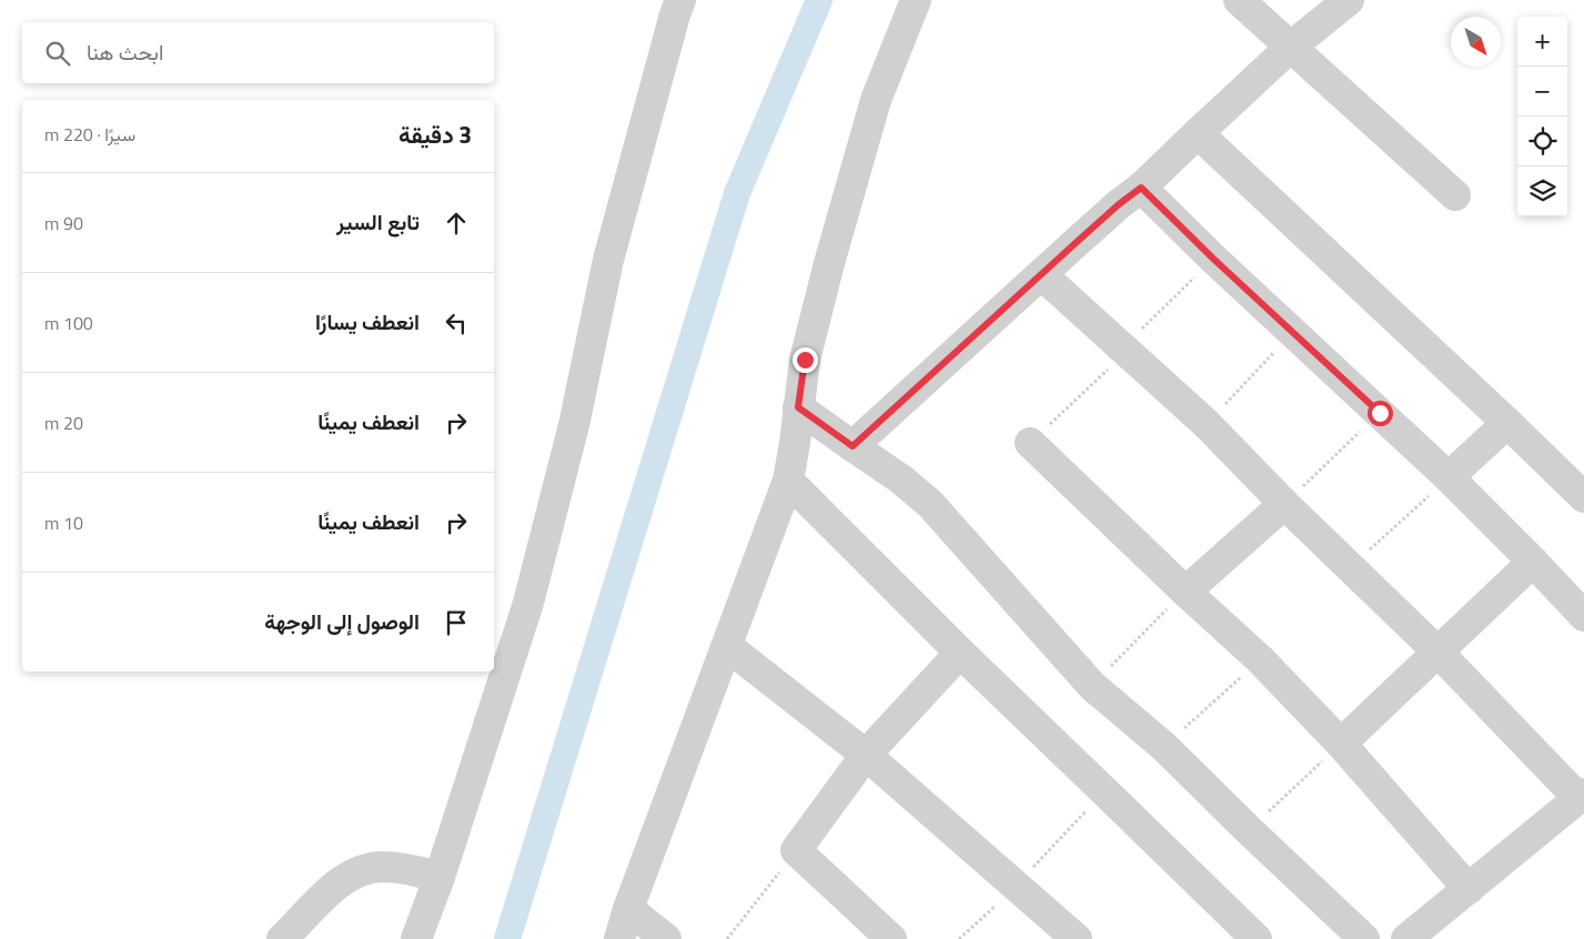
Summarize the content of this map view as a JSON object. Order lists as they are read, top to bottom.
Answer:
{
  "north": "bottom right",
  "page": {
    "map_buttons": ["+", "−"],
    "search": "ابحث هنا",
    "heading": ["3 دقيقة", "سيرًا · 220 m"],
    "list": [
      ["تابع السير", "90 m"],
      ["انعطف يسارًا", "100 m"],
      ["انعطف يمينًا", "20 m"],
      ["انعطف يمينًا", "10 m"],
      "الوصول إلى الوجهة"
    ]
  }
}
